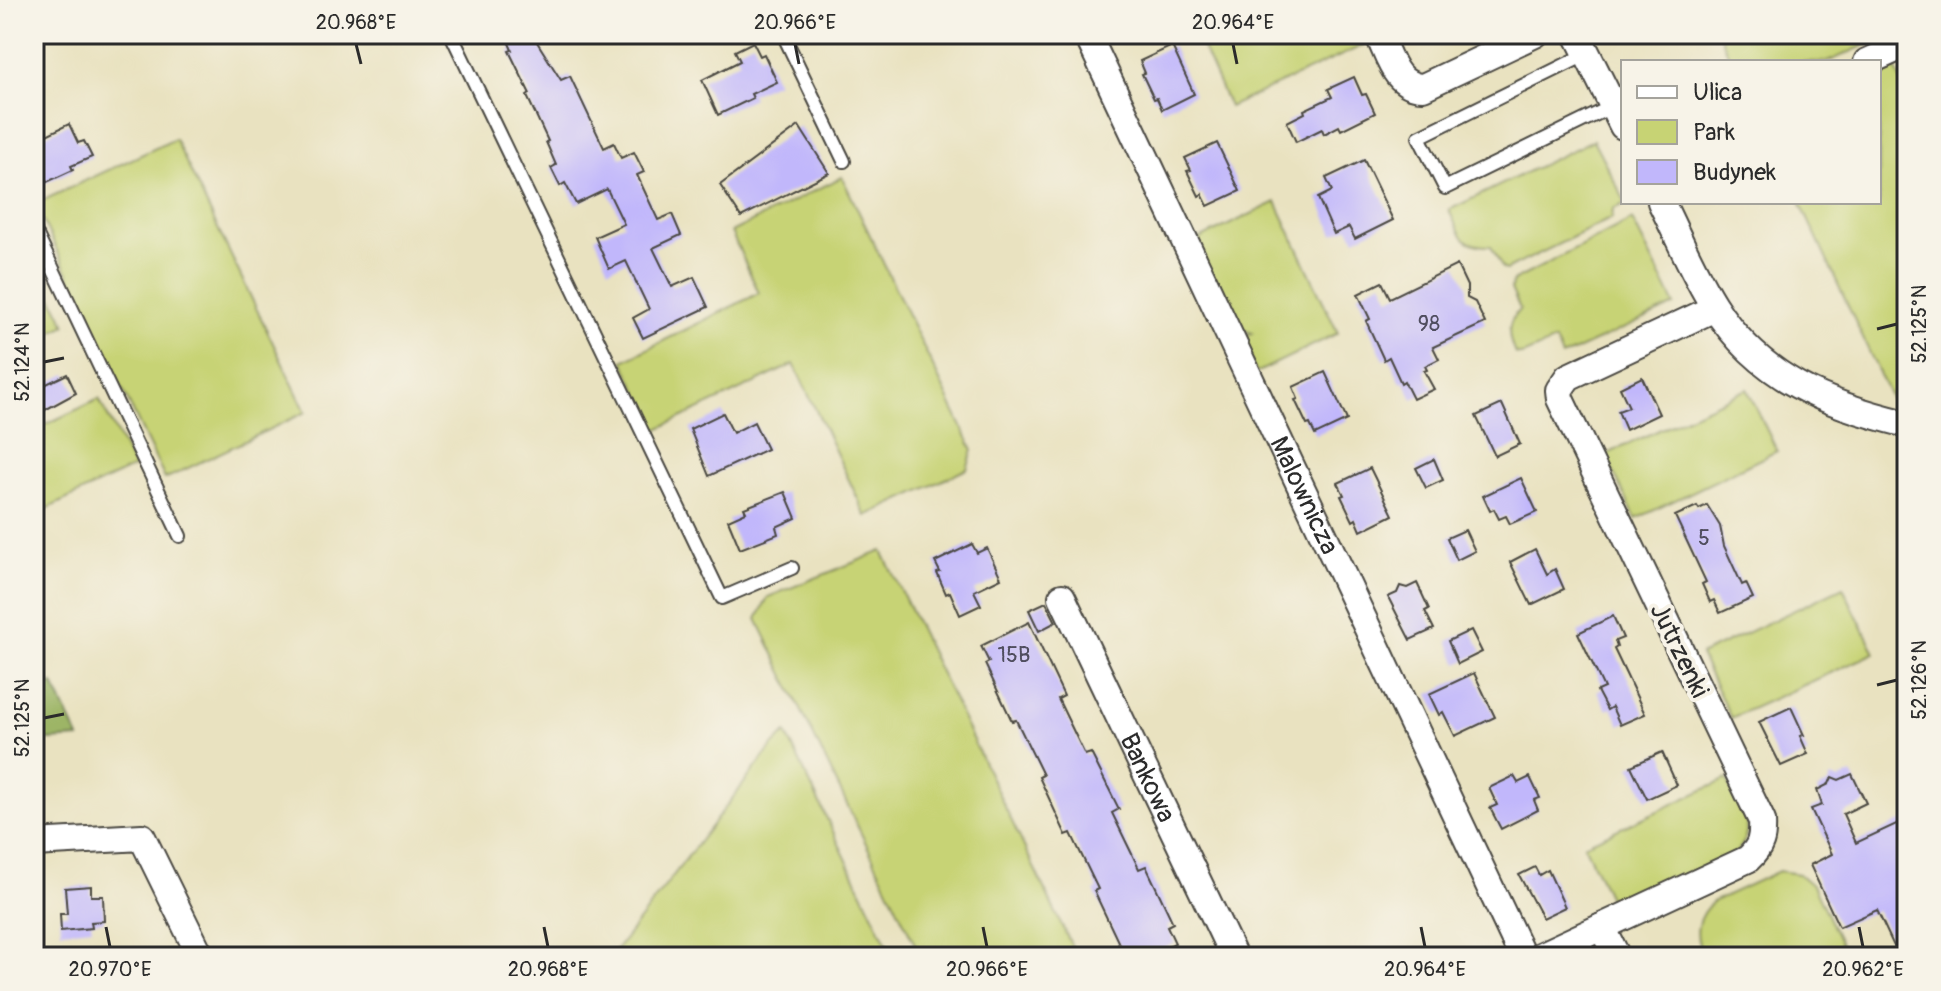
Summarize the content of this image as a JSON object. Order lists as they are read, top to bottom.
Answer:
{
  "streets": {
    "street": ["Malownicza", "Jutrzenki", "Bankowa"]
  },
  "house_numbers": ["98", "5", "15B"],
  "legend": ["Ulica", "Park", "Budynek"],
  "coordinates": [
    "20.968°E",
    "20.966°E",
    "20.964°E",
    "52.125°N",
    "52.124°N",
    "52.126°N",
    "20.970°E",
    "20.962°E"
  ]
}
